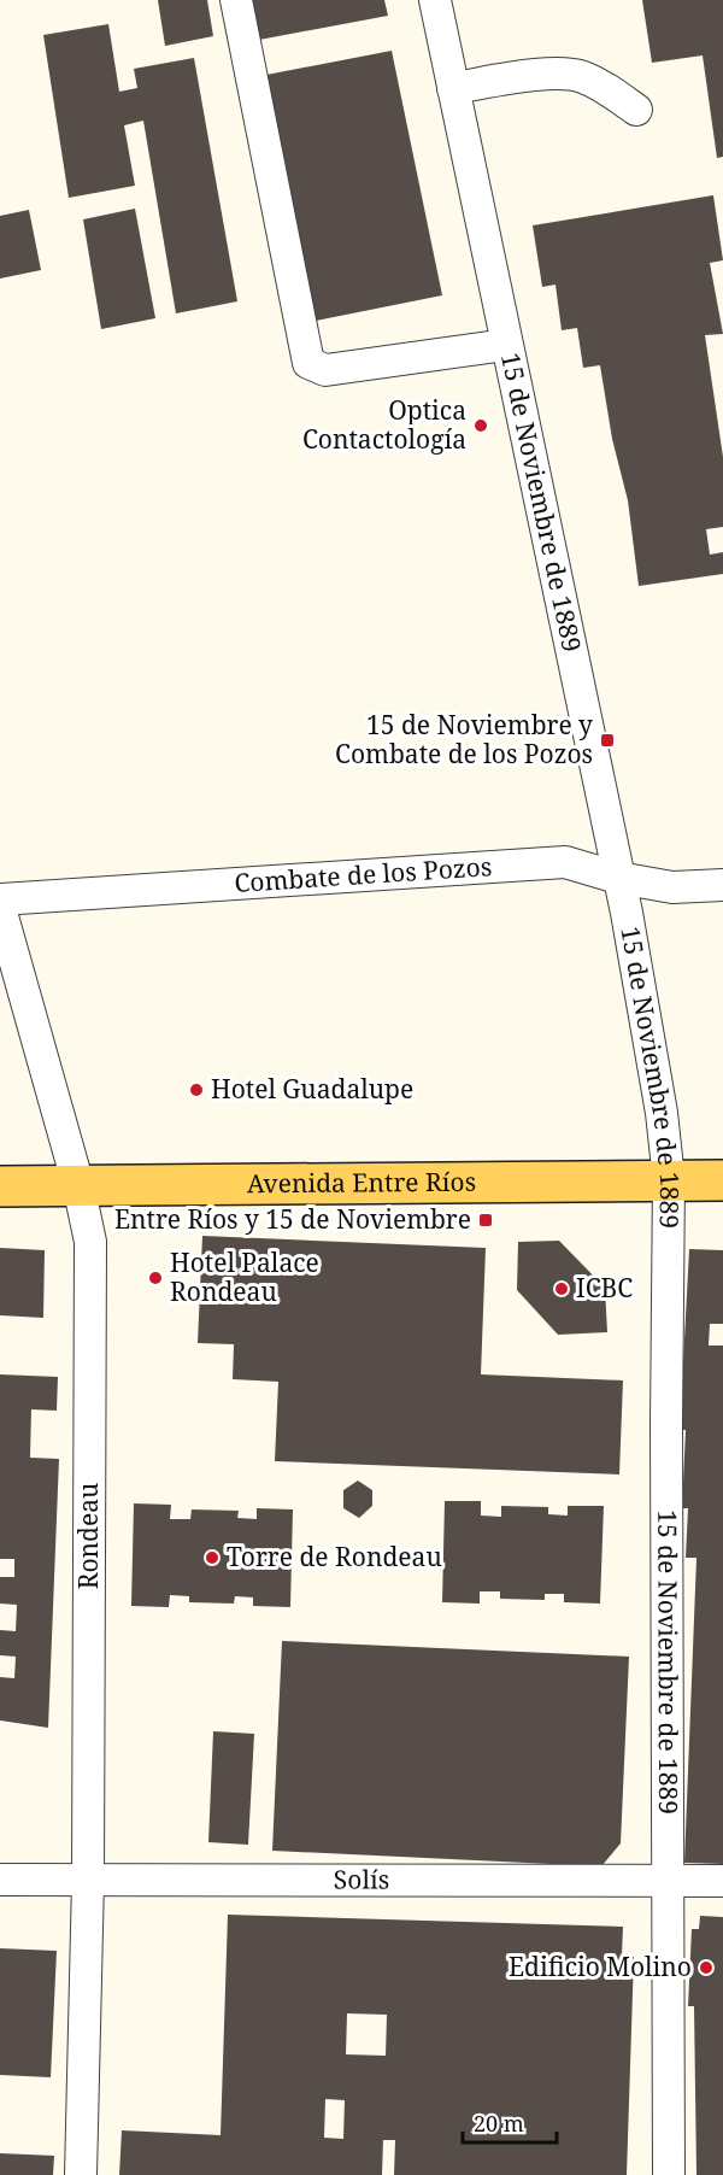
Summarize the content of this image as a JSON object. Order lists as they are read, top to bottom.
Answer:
{
  "streets": {
    "main road": ["Avenida Entre Ríos"],
    "street": [
      "15 de Noviembre de 1889",
      "Combate de los Pozos",
      "Rondeau",
      "Solís"
    ]
  },
  "crossings": [
    ["15 de Noviembre de 1889", "Combate de los Pozos"],
    ["15 de Noviembre de 1889", "Avenida Entre Ríos"],
    ["15 de Noviembre de 1889", "Solís"],
    ["Avenida Entre Ríos", "Rondeau"],
    ["Rondeau", "Solís"]
  ],
  "places": {
    "other": [
      "Optica Contactología",
      "Hotel Guadalupe",
      "Hotel Palace Rondeau",
      "ICBC",
      "Torre de Rondeau",
      "Edificio Molino"
    ],
    "transit": ["15 de Noviembre y Combate de los Pozos", "Entre Ríos y 15 de Noviembre"]
  },
  "scale_bar": "20 m"
}
